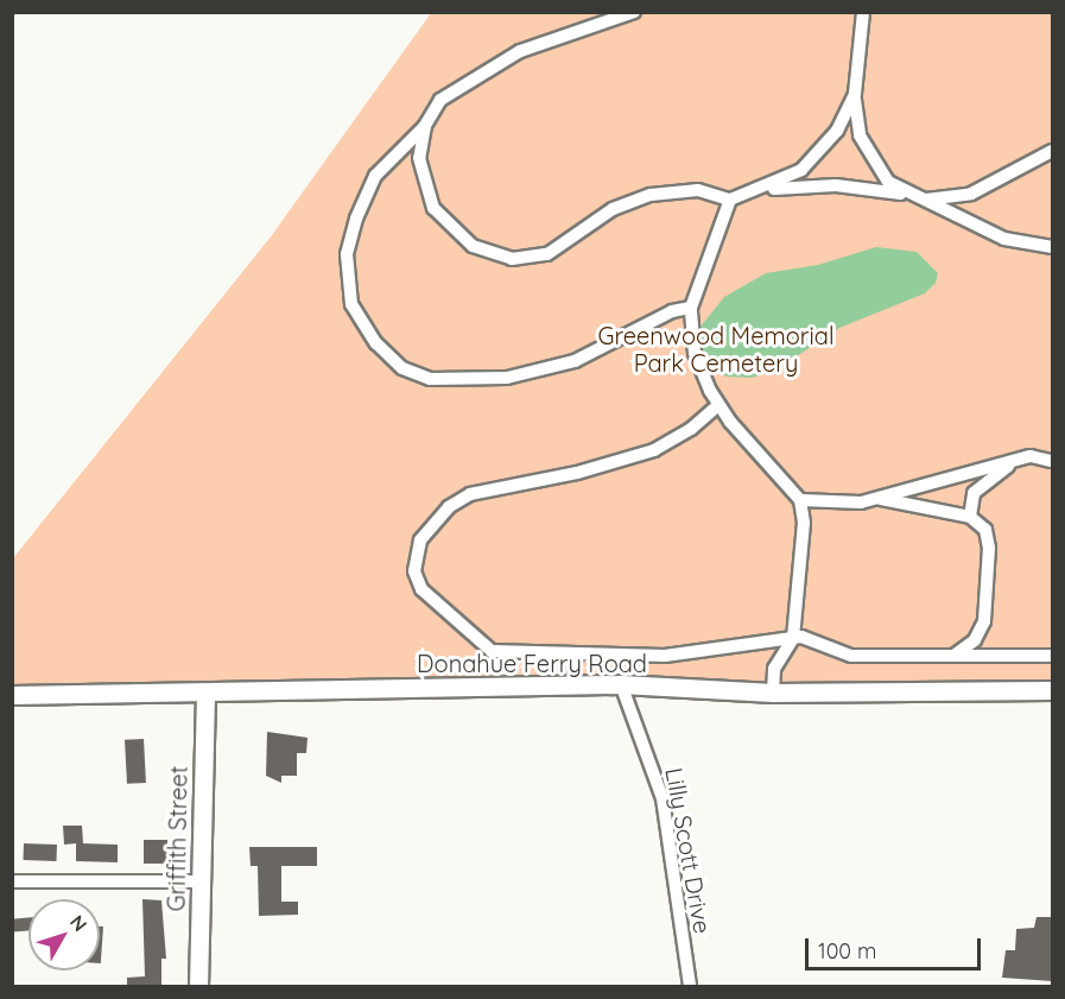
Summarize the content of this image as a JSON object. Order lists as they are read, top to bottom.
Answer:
{
  "streets": {
    "street": ["Donahue Ferry Road", "Griffith Street", "Lilly Scott Drive"]
  },
  "crossings": [
    ["Donahue Ferry Road", "Griffith Street"],
    ["Donahue Ferry Road", "Lilly Scott Drive"]
  ],
  "parks": ["Greenwood Memorial Park Cemetery"],
  "scale_bar": "100 m",
  "north": "top right"
}
